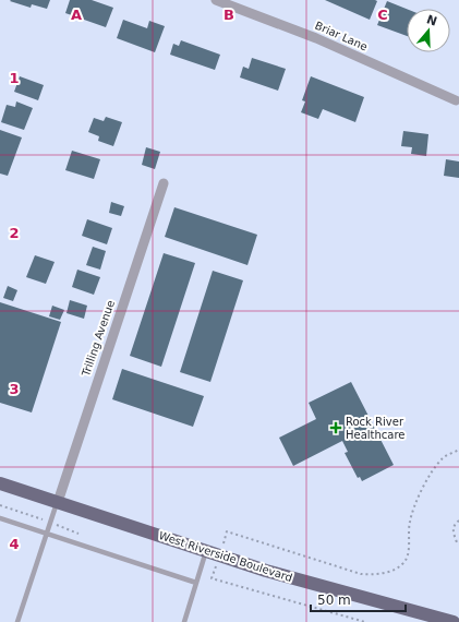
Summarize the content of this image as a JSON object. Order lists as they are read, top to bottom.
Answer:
{
  "streets": {
    "main road": ["West Riverside Boulevard"],
    "street": ["Briar Lane", "Trilling Avenue"]
  },
  "crossings": [
    ["Trilling Avenue", "West Riverside Boulevard"]
  ],
  "places": {
    "health": ["Rock River Healthcare"]
  },
  "scale_bar": "50 m",
  "north": "top",
  "grid": {
    "columns": ["A", "B", "C"],
    "rows": [
      "1",
      "2",
      "3",
      "4"
    ]
  }
}
